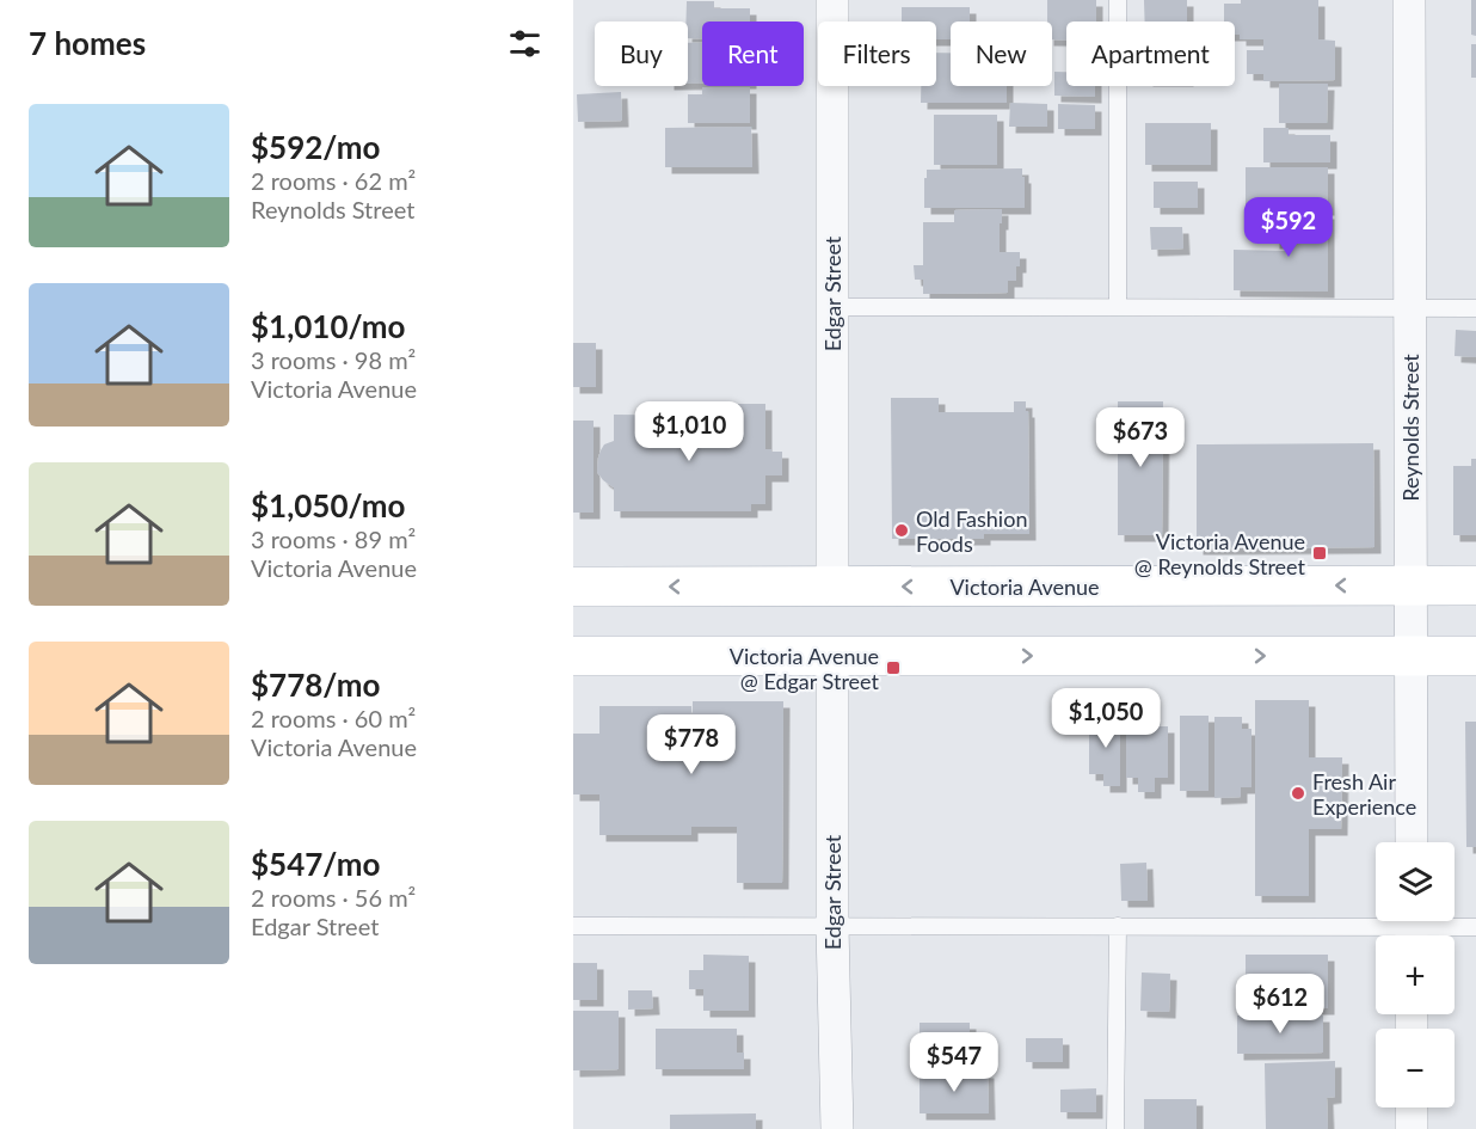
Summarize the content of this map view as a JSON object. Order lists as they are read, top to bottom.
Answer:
{
  "streets": {
    "main road": ["Victoria Avenue"],
    "street": ["Edgar Street", "Reynolds Street"]
  },
  "crossings": [
    ["Edgar Street", "Victoria Avenue"],
    ["Reynolds Street", "Victoria Avenue"]
  ],
  "places": {
    "other": ["Old Fashion Foods", "Fresh Air Experience"],
    "transit": ["Victoria Avenue @ Reynolds Street", "Victoria Avenue @ Edgar Street"]
  },
  "page": {
    "heading": "7 homes",
    "chip": [
      "Buy",
      "Rent",
      "Filters",
      "New",
      "Apartment"
    ],
    "list": [
      {
        "name": "$592/mo",
        "note": "2 rooms · 62 m² · Reynolds Street"
      },
      {
        "name": "$1,010/mo",
        "note": "3 rooms · 98 m² · Victoria Avenue"
      },
      {
        "name": "$1,050/mo",
        "note": "3 rooms · 89 m² · Victoria Avenue"
      },
      {
        "name": "$778/mo",
        "note": "2 rooms · 60 m² · Victoria Avenue"
      },
      {
        "name": "$547/mo",
        "note": "2 rooms · 56 m² · Edgar Street"
      }
    ],
    "price": [
      "$592",
      "$1,010",
      "$673",
      "$1,050",
      "$778",
      "$612",
      "$547"
    ],
    "map_buttons": ["+", "−"]
  }
}
